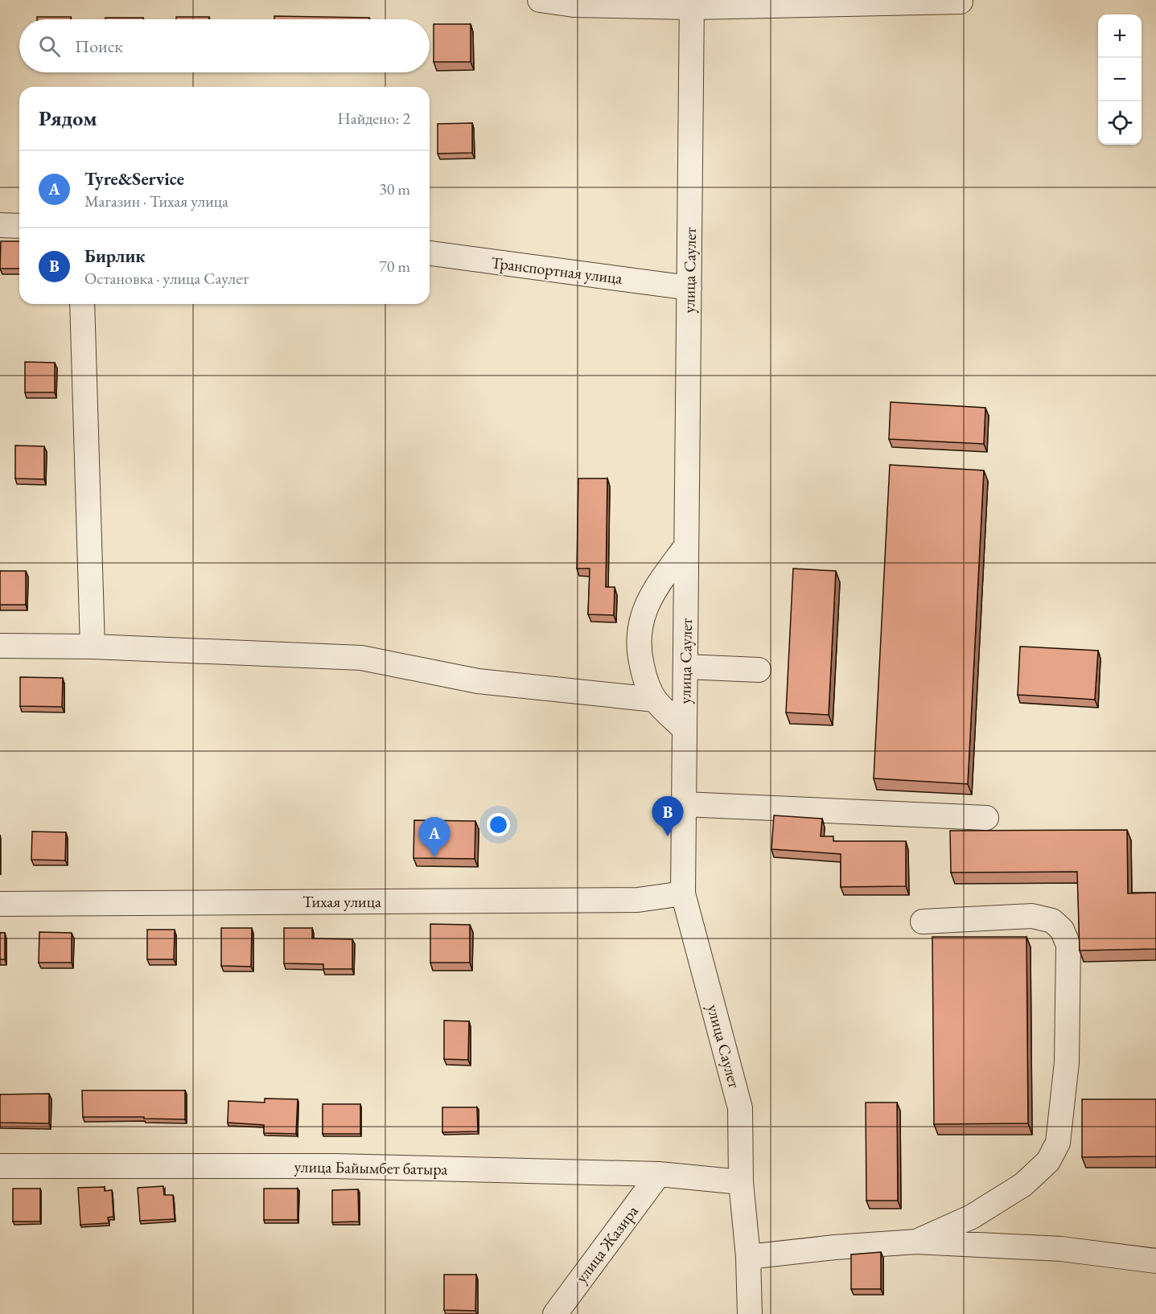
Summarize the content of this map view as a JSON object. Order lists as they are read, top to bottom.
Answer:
{
  "streets": {
    "street": [
      "Транспортная улица",
      "улица Саулет",
      "Тихая улица",
      "улица Байымбет батыра",
      "улица Жазира"
    ]
  },
  "crossings": [
    ["Транспортная улица", "улица Саулет"],
    ["улица Саулет", "Тихая улица"],
    ["улица Саулет", "улица Байымбет батыра"],
    ["улица Байымбет батыра", "улица Жазира"]
  ],
  "page": {
    "map_buttons": ["+", "−"],
    "search": "Поиск",
    "heading": ["Рядом", "Найдено: 2"],
    "list": [
      {
        "mark": "A",
        "name": "Tyre&Service",
        "note": "Магазин · Тихая улица",
        "value": "30 m"
      },
      {
        "mark": "B",
        "name": "Бирлик",
        "note": "Остановка · улица Саулет",
        "value": "70 m"
      }
    ],
    "pins": ["B", "A"]
  }
}
